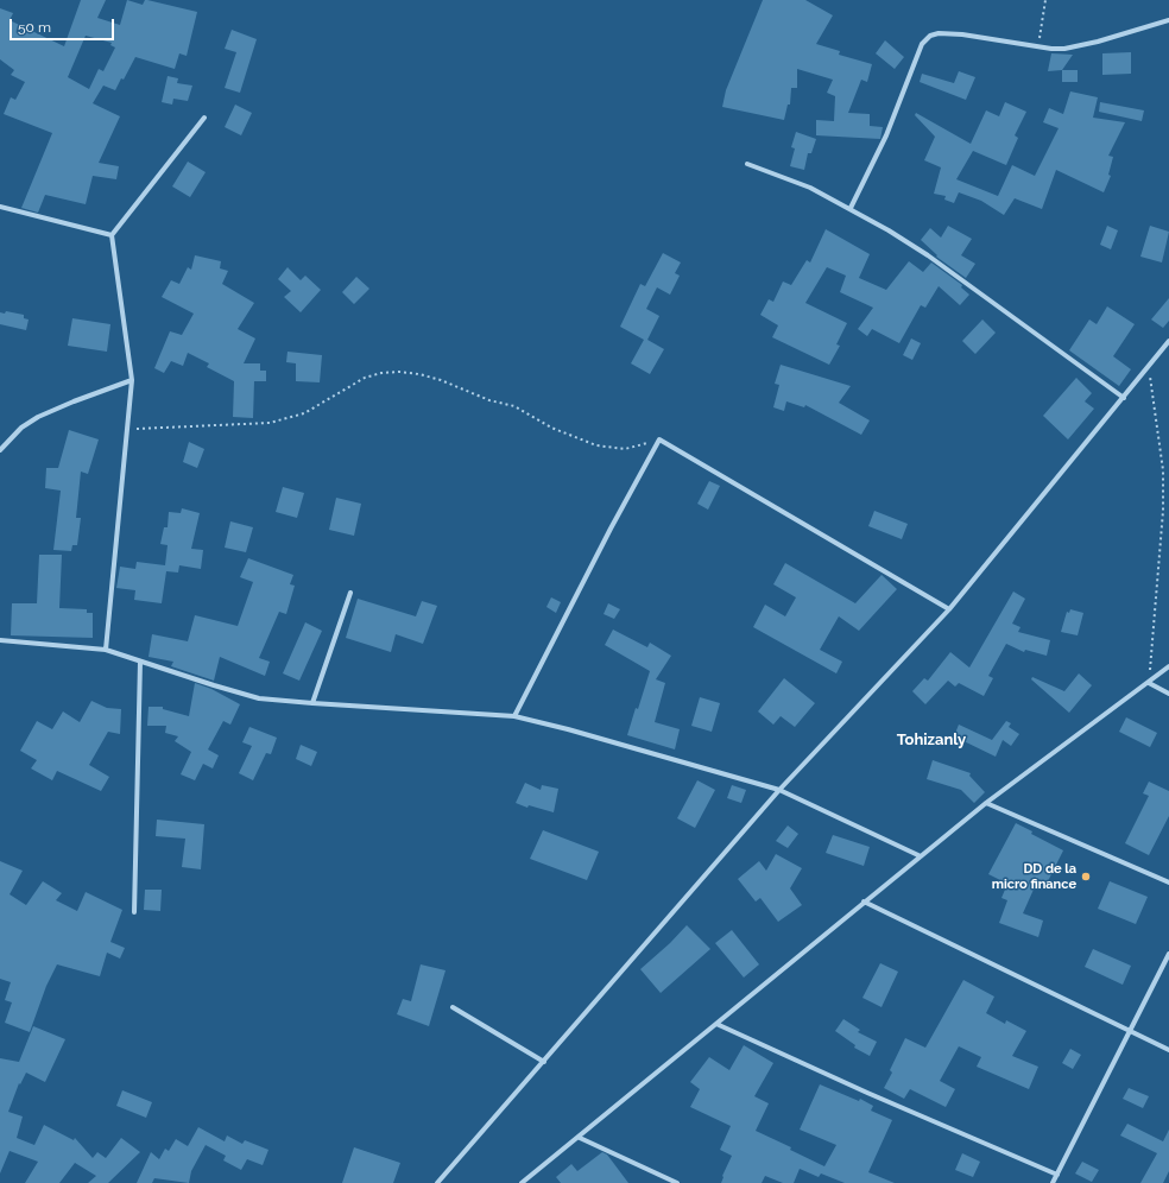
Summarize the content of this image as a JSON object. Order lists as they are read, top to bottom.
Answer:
{
  "districts": ["Tohizanly"],
  "places": ["DD de la micro finance"],
  "scale_bar": "50 m"
}
